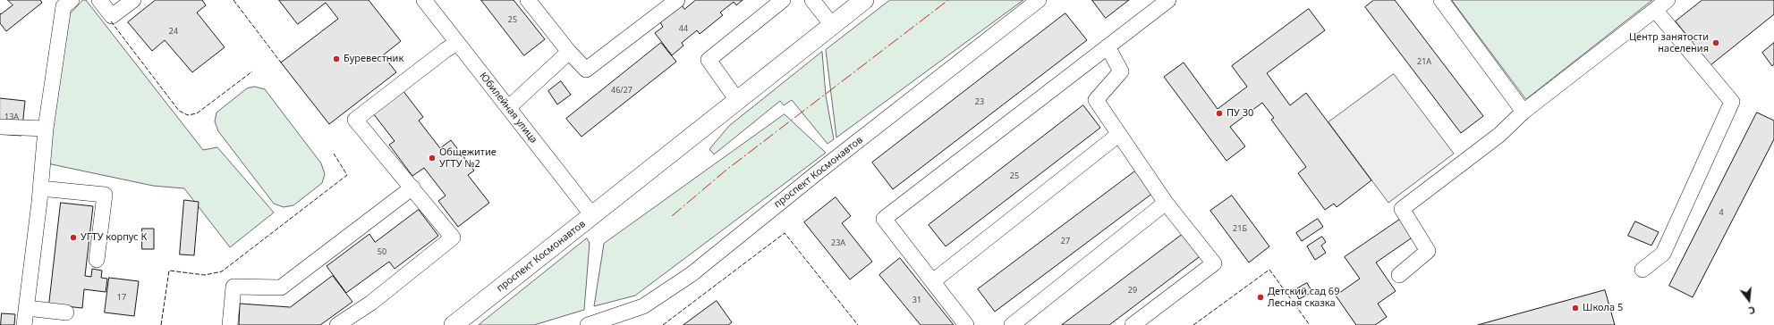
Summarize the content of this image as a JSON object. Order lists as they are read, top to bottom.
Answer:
{
  "streets": {
    "main road": ["проспект Космонавтов"],
    "street": ["Юбилейная улица"]
  },
  "crossings": [
    ["Юбилейная улица", "проспект Космонавтов"]
  ],
  "places": [
    "Центр занятости населения",
    "Буревестник",
    "ПУ 30",
    "Общежитие УГТУ №2",
    "УГТУ корпус К",
    "Детский сад 69 Лесная сказка",
    "Школа 5"
  ],
  "house_numbers": [
    "25",
    "44",
    "24",
    "21А",
    "46/27",
    "23",
    "13А",
    "25",
    "4",
    "21Б",
    "27",
    "23А",
    "50",
    "29",
    "17",
    "31"
  ],
  "north": "bottom"
}
